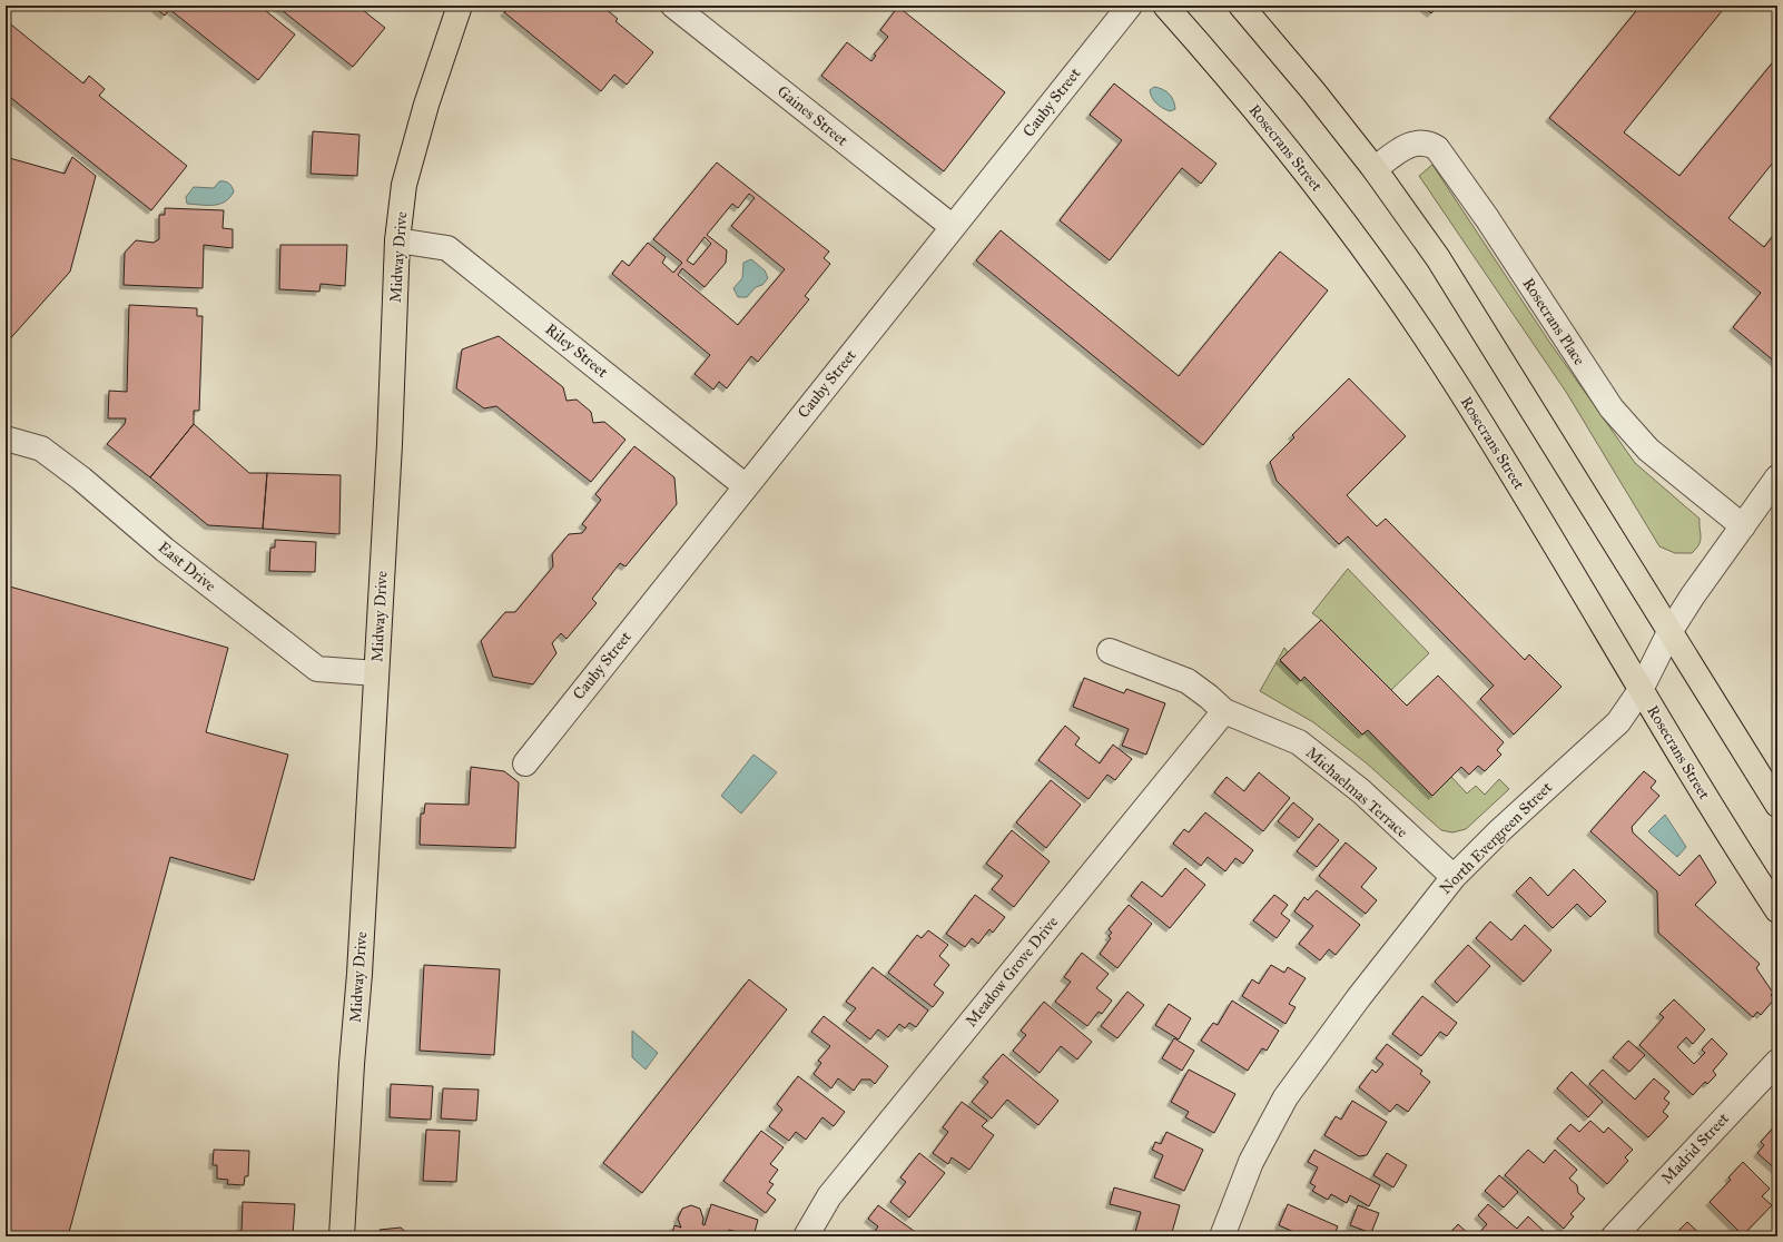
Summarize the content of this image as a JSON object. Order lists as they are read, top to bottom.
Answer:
{
  "streets": {
    "main road": ["Rosecrans Street", "Midway Drive"],
    "street": [
      "Cauby Street",
      "Gaines Street",
      "Rosecrans Place",
      "Riley Street",
      "East Drive",
      "Michaelmas Terrace",
      "North Evergreen Street",
      "Meadow Grove Drive",
      "Madrid Street"
    ]
  },
  "crossings": [
    ["Cauby Street", "Gaines Street"],
    ["Cauby Street", "Riley Street"],
    ["Rosecrans Street", "North Evergreen Street"],
    ["Midway Drive", "Riley Street"],
    ["Midway Drive", "East Drive"],
    ["Rosecrans Place", "North Evergreen Street"],
    ["Michaelmas Terrace", "North Evergreen Street"],
    ["Michaelmas Terrace", "Meadow Grove Drive"]
  ]
}
